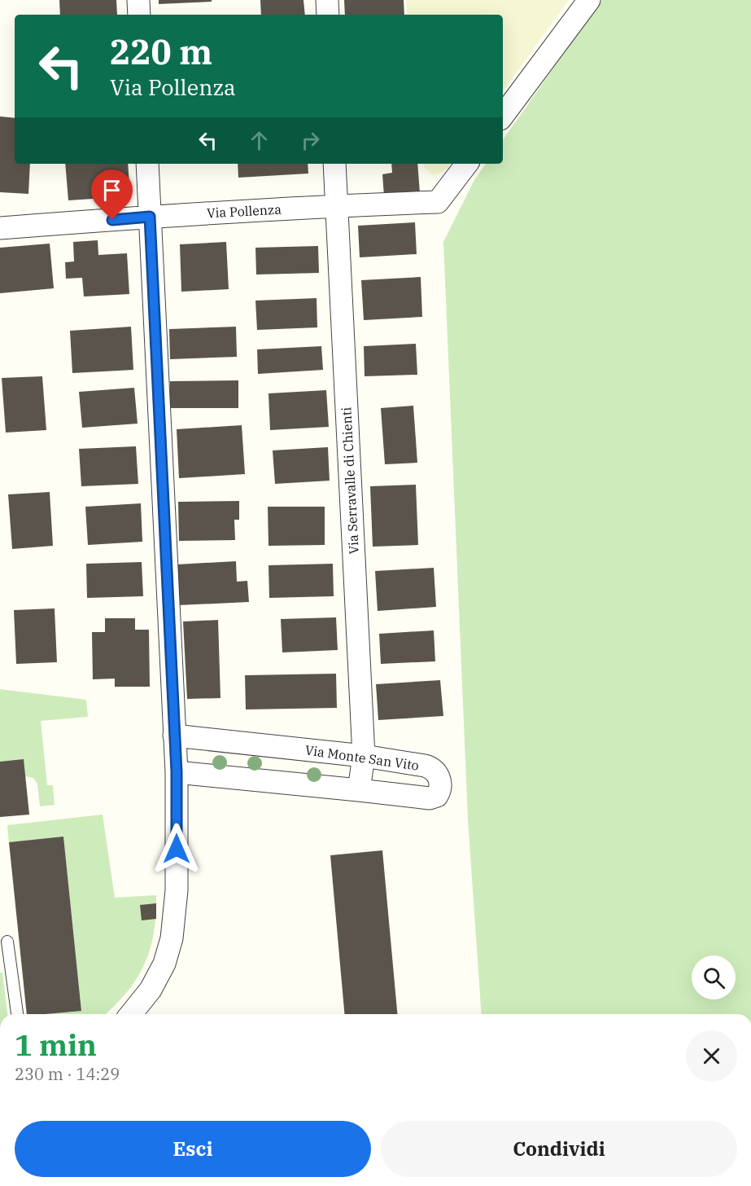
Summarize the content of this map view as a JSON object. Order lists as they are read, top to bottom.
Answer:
{
  "streets": {
    "street": ["Via Pollenza", "Via Serravalle di Chienti", "Via Monte San Vito"]
  },
  "crossings": [
    ["Via Pollenza", "Via Serravalle di Chienti"],
    ["Via Serravalle di Chienti", "Via Monte San Vito"]
  ],
  "page": {
    "turn": ["220 m", "Via Pollenza"],
    "heading": ["1 min", "230 m · 14:29"],
    "buttons": ["Esci", "Condividi"]
  }
}
